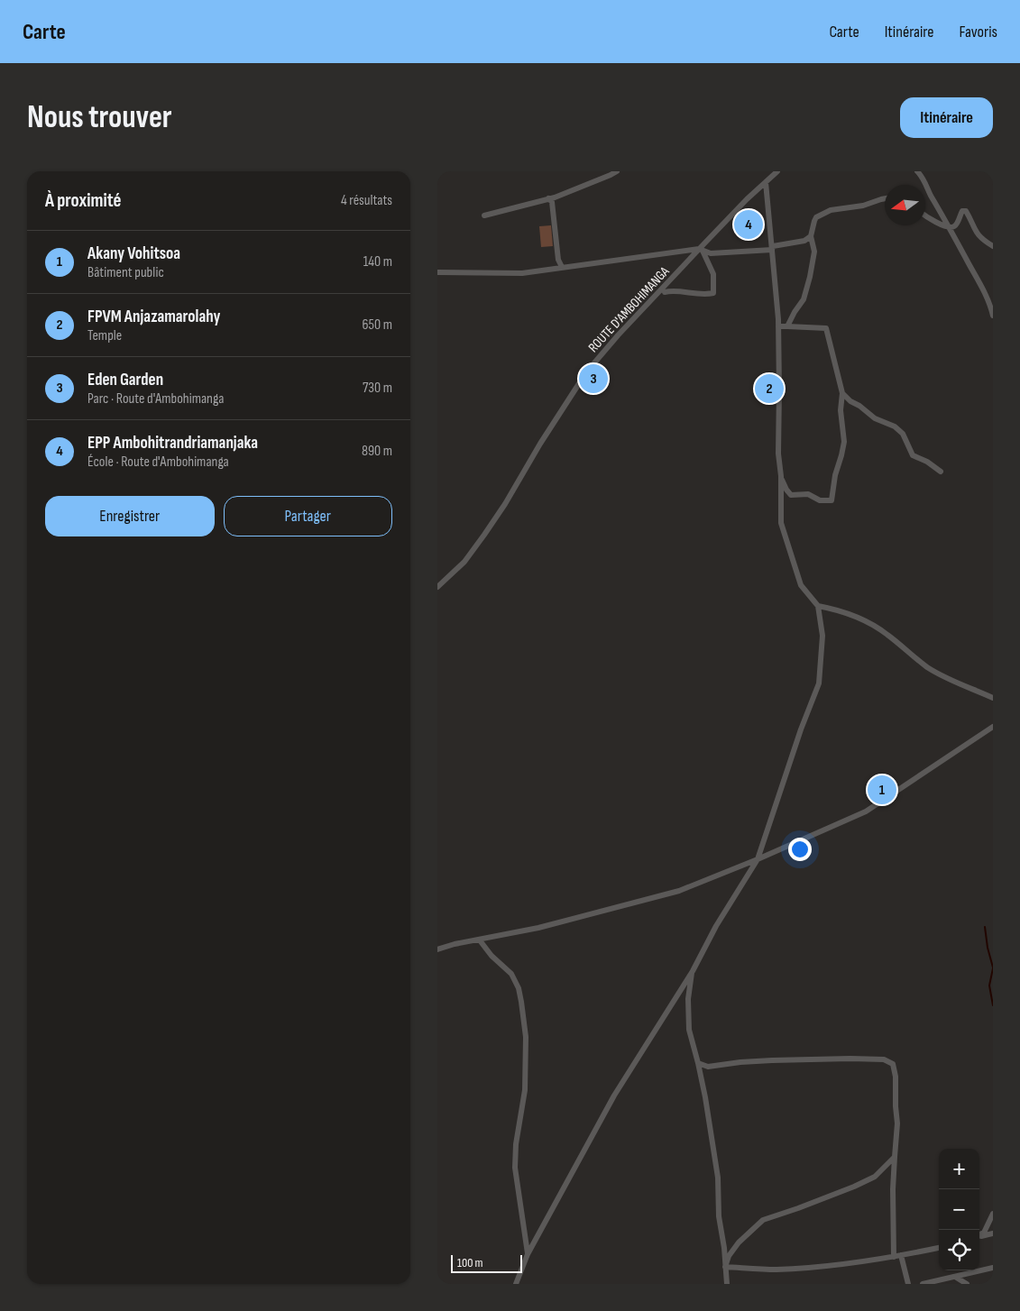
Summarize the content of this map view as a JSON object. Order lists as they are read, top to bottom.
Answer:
{
  "streets": {
    "street": ["ROUTE D'AMBOHIMANGA"]
  },
  "scale_bar": "100 m",
  "north": "left",
  "page": {
    "header": "Carte",
    "nav": ["Carte", "Itinéraire", "Favoris"],
    "buttons": [
      "Itinéraire",
      ["Enregistrer", "Partager"]
    ],
    "title": "Nous trouver",
    "heading": ["À proximité", "4 résultats"],
    "pins": [
      "4",
      "3",
      "2",
      "1"
    ],
    "list": [
      {
        "mark": "1",
        "name": "Akany Vohitsoa",
        "note": "Bâtiment public",
        "value": "140 m"
      },
      {
        "mark": "2",
        "name": "FPVM Anjazamarolahy",
        "note": "Temple",
        "value": "650 m"
      },
      {
        "mark": "3",
        "name": "Eden Garden",
        "note": "Parc · Route d'Ambohimanga",
        "value": "730 m"
      },
      {
        "mark": "4",
        "name": "EPP Ambohitrandriamanjaka",
        "note": "École · Route d'Ambohimanga",
        "value": "890 m"
      }
    ],
    "map_buttons": ["+", "−"],
    "scale": "100 m"
  }
}
